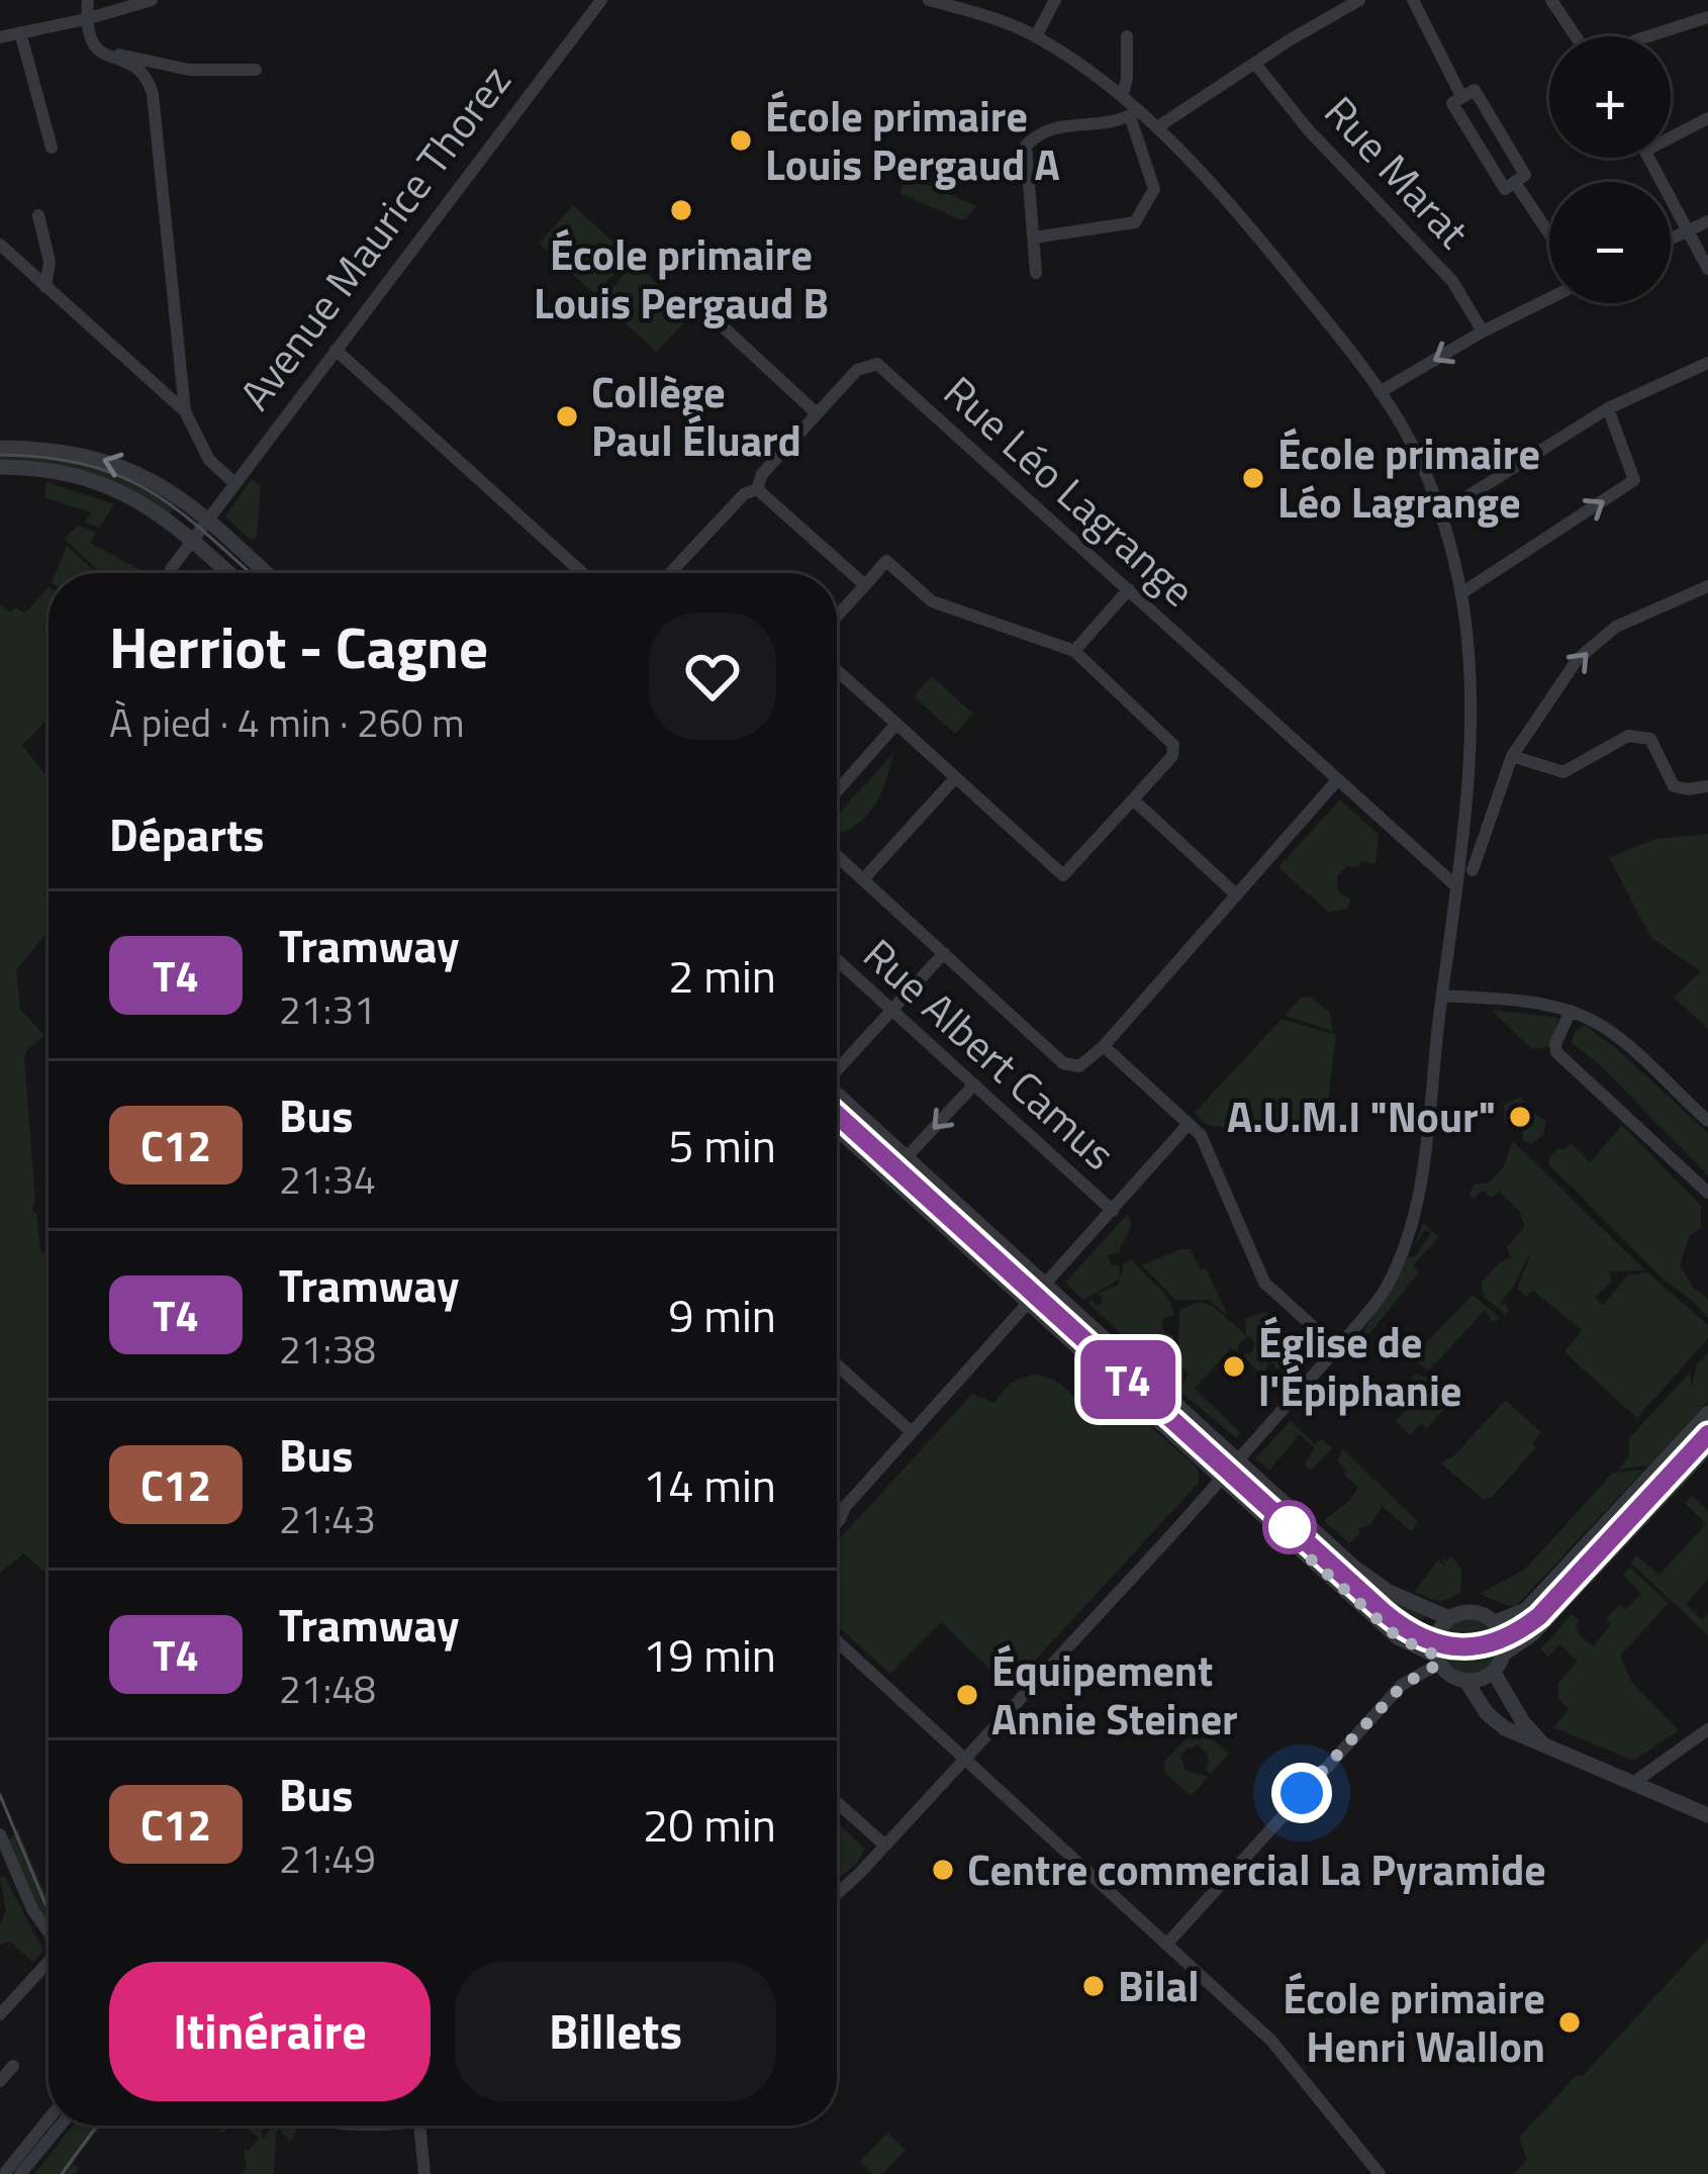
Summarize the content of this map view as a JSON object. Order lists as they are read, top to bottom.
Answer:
{
  "streets": {
    "street": [
      "Rue Marat",
      "Avenue Maurice Thorez",
      "Rue Léo Lagrange",
      "Rue Albert Camus"
    ]
  },
  "places": [
    "École primaire Louis Pergaud A",
    "École primaire Louis Pergaud B",
    "Collège Paul Éluard",
    "École primaire Léo Lagrange",
    "A.U.M.I \"Nour\"",
    "Église de l'Épiphanie",
    "Équipement Annie Steiner",
    "Centre commercial La Pyramide",
    "Bilal",
    "École primaire Henri Wallon"
  ],
  "lines": ["tram line T4"],
  "page": {
    "on_map": "T4",
    "map_buttons": ["+", "−"],
    "heading": [
      ["Herriot - Cagne", "À pied · 4 min · 260 m"],
      "Départs"
    ],
    "list": [
      {
        "mark": "T4",
        "name": "Tramway",
        "note": "21:31",
        "value": "2 min"
      },
      {
        "mark": "C12",
        "name": "Bus",
        "note": "21:34",
        "value": "5 min"
      },
      {
        "mark": "T4",
        "name": "Tramway",
        "note": "21:38",
        "value": "9 min"
      },
      {
        "mark": "C12",
        "name": "Bus",
        "note": "21:43",
        "value": "14 min"
      },
      {
        "mark": "T4",
        "name": "Tramway",
        "note": "21:48",
        "value": "19 min"
      },
      {
        "mark": "C12",
        "name": "Bus",
        "note": "21:49",
        "value": "20 min"
      }
    ],
    "buttons": ["Itinéraire", "Billets"]
  }
}
